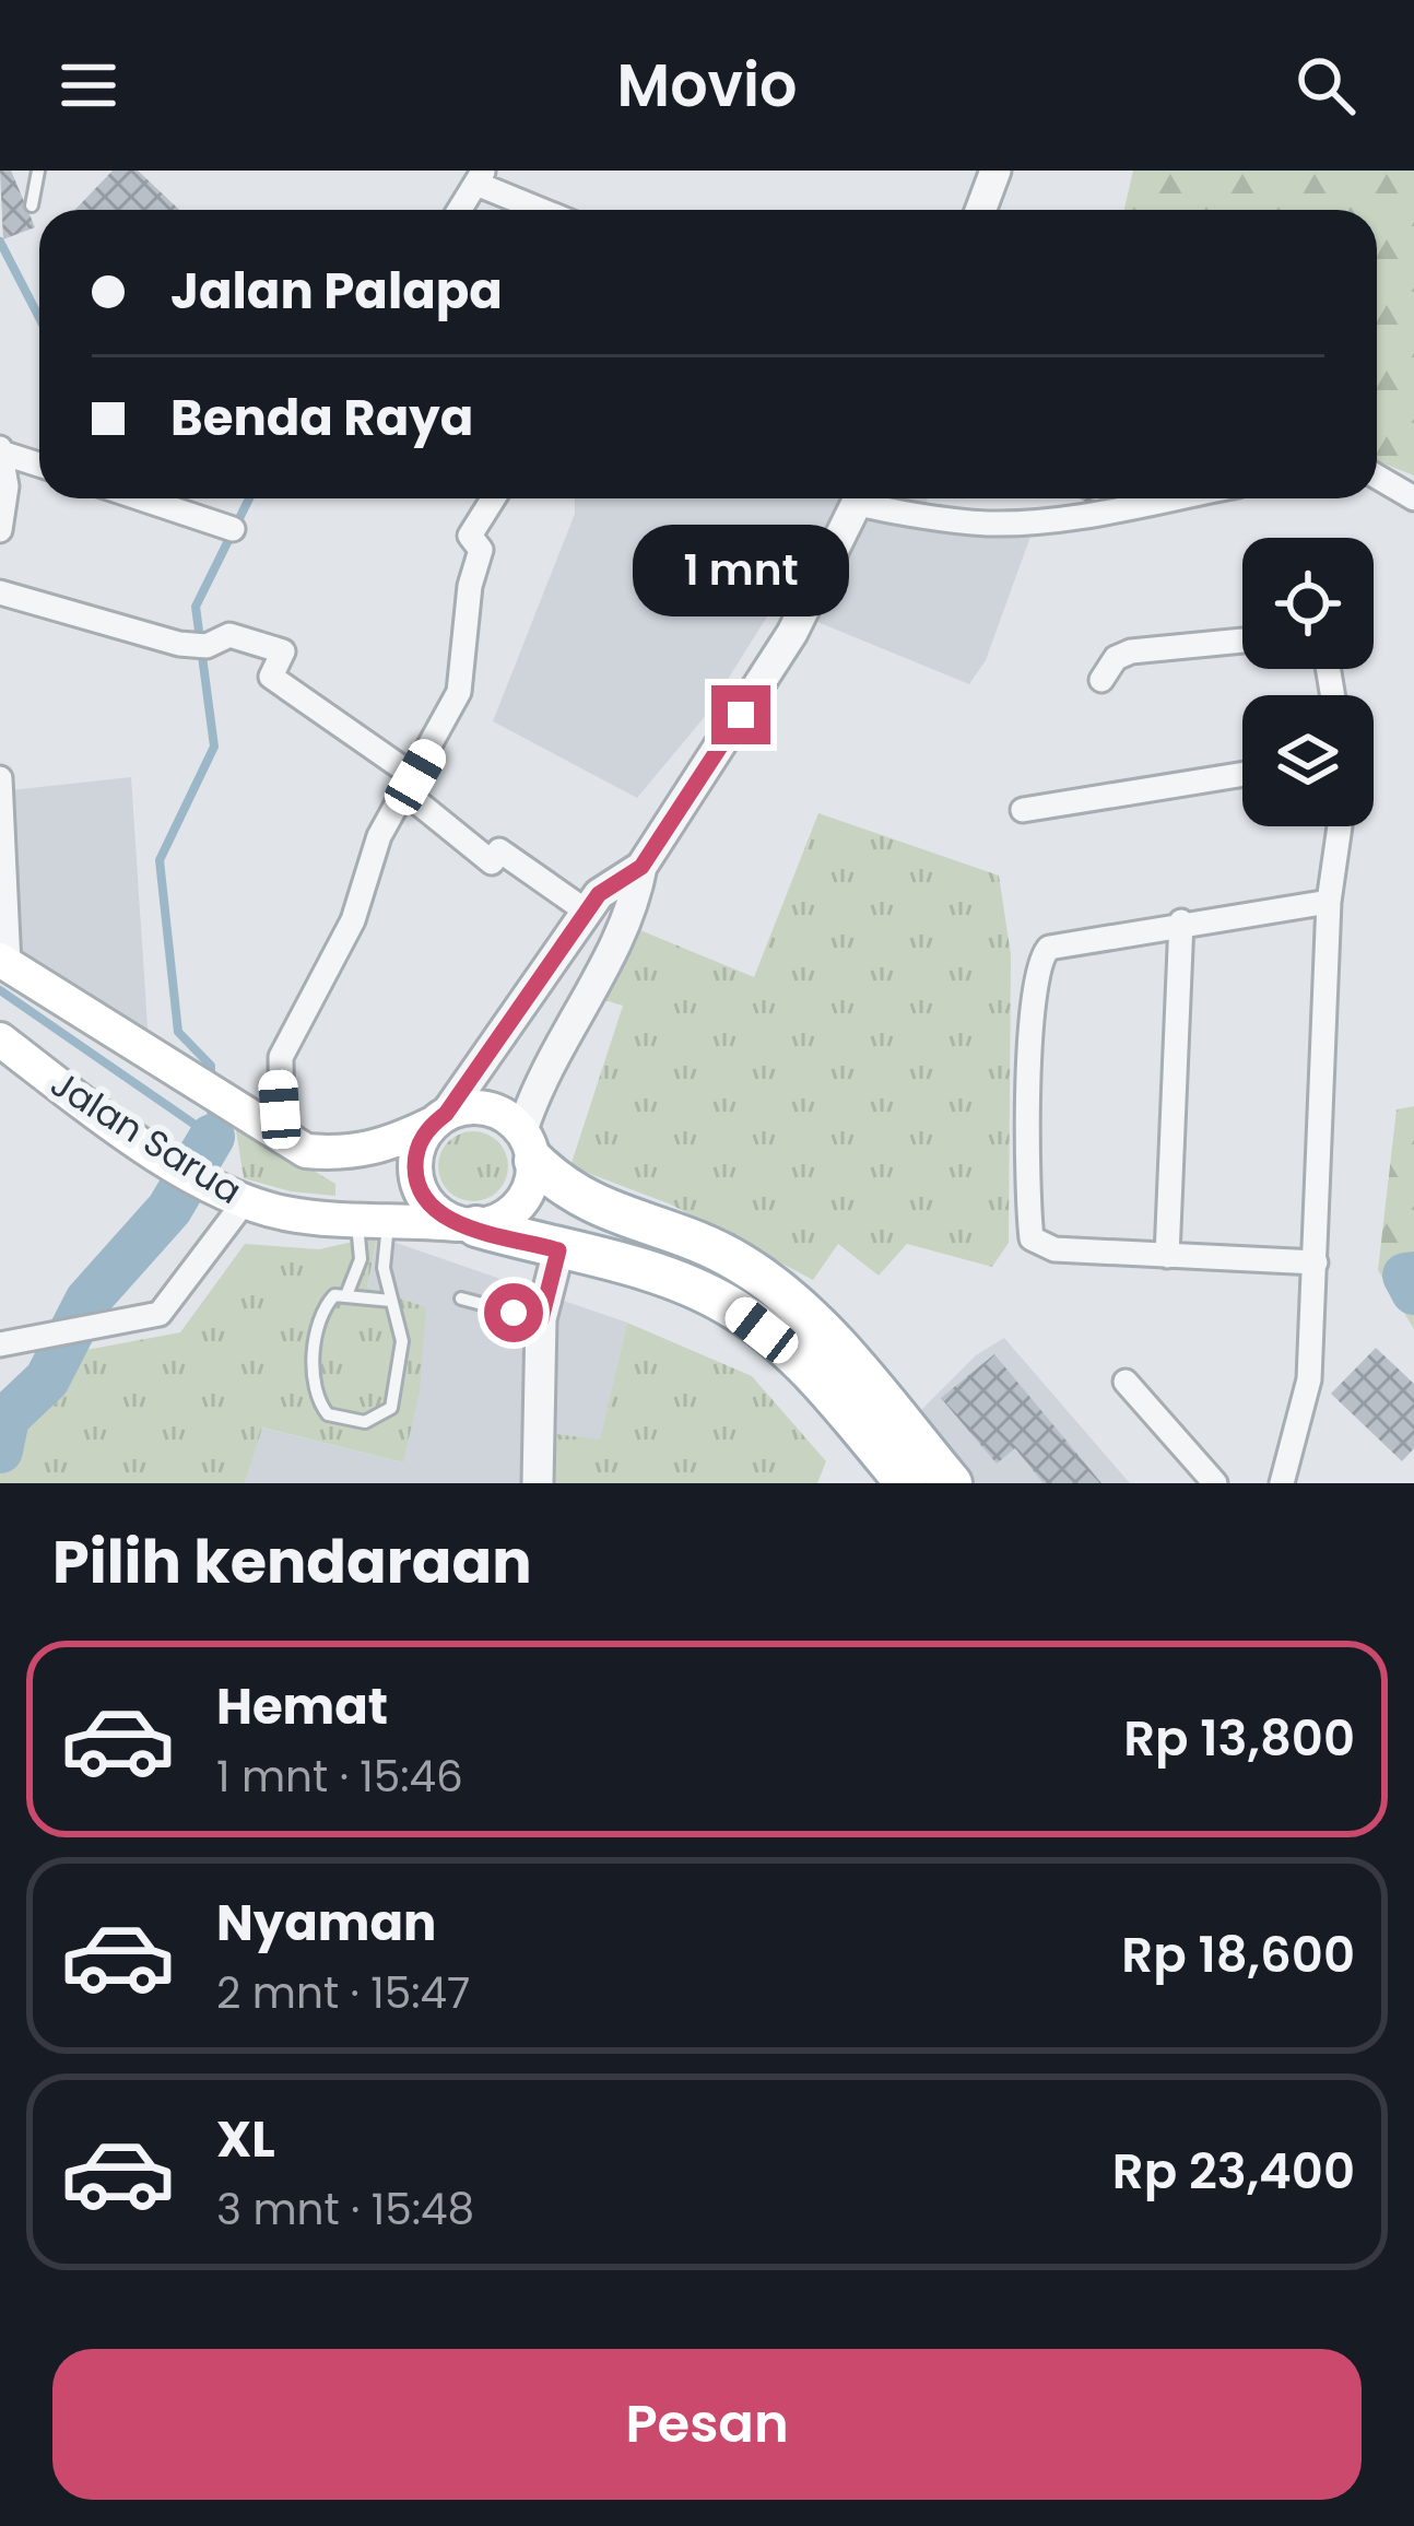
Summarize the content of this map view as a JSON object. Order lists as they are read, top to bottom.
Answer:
{
  "streets": {
    "main road": ["Jalan Sarua"]
  },
  "page": {
    "header": "Movio",
    "banner": ["Jalan Palapa", "Benda Raya"],
    "bubble": "1 mnt",
    "heading": "Pilih kendaraan",
    "list": [
      {
        "name": "Hemat",
        "note": "1 mnt · 15:46",
        "value": "Rp 13,800"
      },
      {
        "name": "Nyaman",
        "note": "2 mnt · 15:47",
        "value": "Rp 18,600"
      },
      {
        "name": "XL",
        "note": "3 mnt · 15:48",
        "value": "Rp 23,400"
      }
    ],
    "buttons": "Pesan"
  }
}
